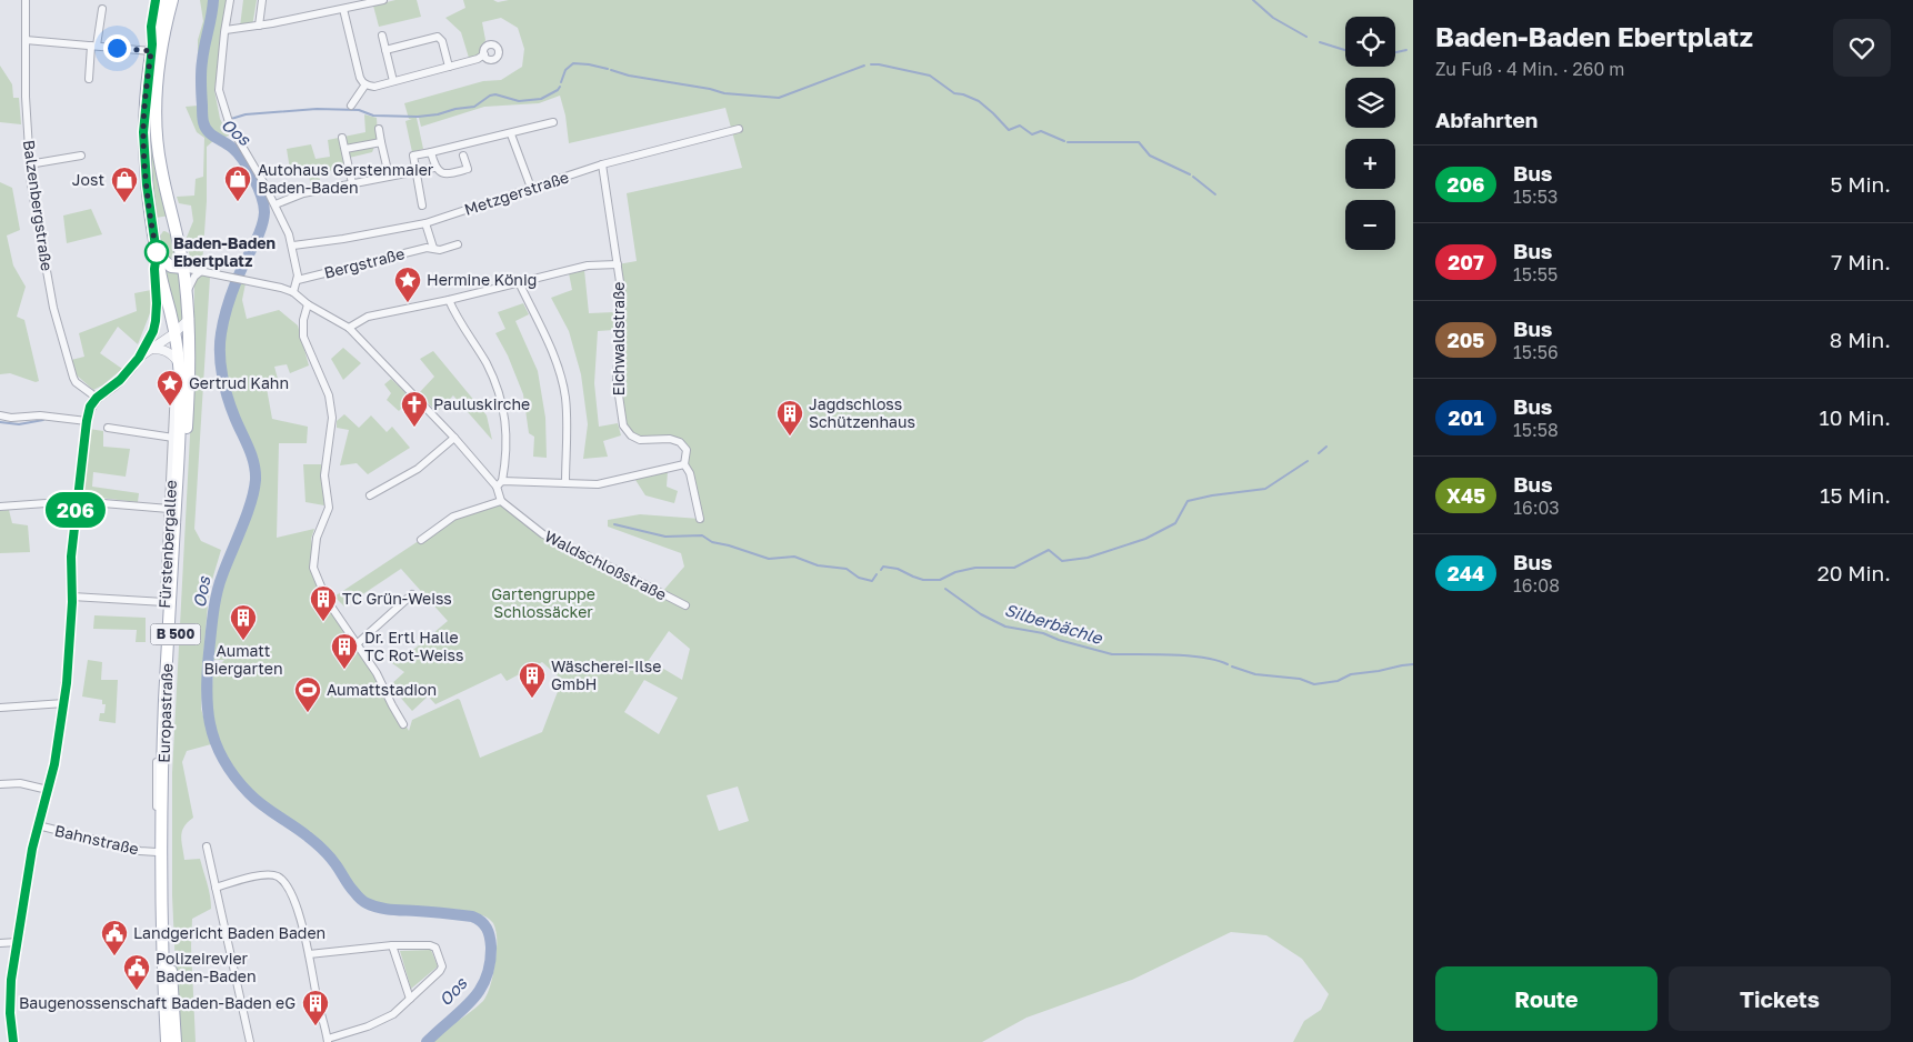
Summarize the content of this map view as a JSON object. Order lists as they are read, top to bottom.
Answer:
{
  "streets": {
    "main road": ["B 500", "Europastraße"],
    "street": [
      "Metzgerstraße",
      "Balzenbergstraße",
      "Bergstraße",
      "Eichwaldstraße",
      "Fürstenbergallee",
      "Waldschloßstraße",
      "Bahnstraße"
    ]
  },
  "crossings": [
    ["Metzgerstraße", "Eichwaldstraße"],
    ["Fürstenbergallee", "Europastraße"],
    ["Fürstenbergallee", "Bahnstraße"],
    ["B 500", "Europastraße"]
  ],
  "water": ["Oos", "Silberbächle"],
  "parks": ["Gartengruppe Schlossäcker"],
  "places": {
    "shop": ["Autohaus Gerstenmaier Baden-Baden", "Jost"],
    "other": ["Baden-Baden Ebertplatz"],
    "place": ["Hermine König", "Gertrud Kahn"],
    "church": ["Pauluskirche"],
    "building": [
      "Jagdschloss Schützenhaus",
      "TC Grün-Weiss",
      "Aumatt Biergarten",
      "Dr. Ertl Halle TC Rot-Weiss",
      "Wäscherei-Ilse GmbH",
      "Baugenossenschaft Baden-Baden eG"
    ],
    "sports": ["Aumattstadion"],
    "public building": ["Landgericht Baden Baden", "Polizeirevier Baden-Baden"]
  },
  "lines": ["bus line 206"],
  "page": {
    "on_map": "206",
    "heading": [
      ["Baden-Baden Ebertplatz", "Zu Fuß · 4 Min. · 260 m"],
      "Abfahrten"
    ],
    "map_buttons": ["+", "−"],
    "list": [
      {
        "mark": "206",
        "name": "Bus",
        "note": "15:53",
        "value": "5 Min."
      },
      {
        "mark": "207",
        "name": "Bus",
        "note": "15:55",
        "value": "7 Min."
      },
      {
        "mark": "205",
        "name": "Bus",
        "note": "15:56",
        "value": "8 Min."
      },
      {
        "mark": "201",
        "name": "Bus",
        "note": "15:58",
        "value": "10 Min."
      },
      {
        "mark": "X45",
        "name": "Bus",
        "note": "16:03",
        "value": "15 Min."
      },
      {
        "mark": "244",
        "name": "Bus",
        "note": "16:08",
        "value": "20 Min."
      }
    ],
    "buttons": ["Route", "Tickets"]
  }
}
